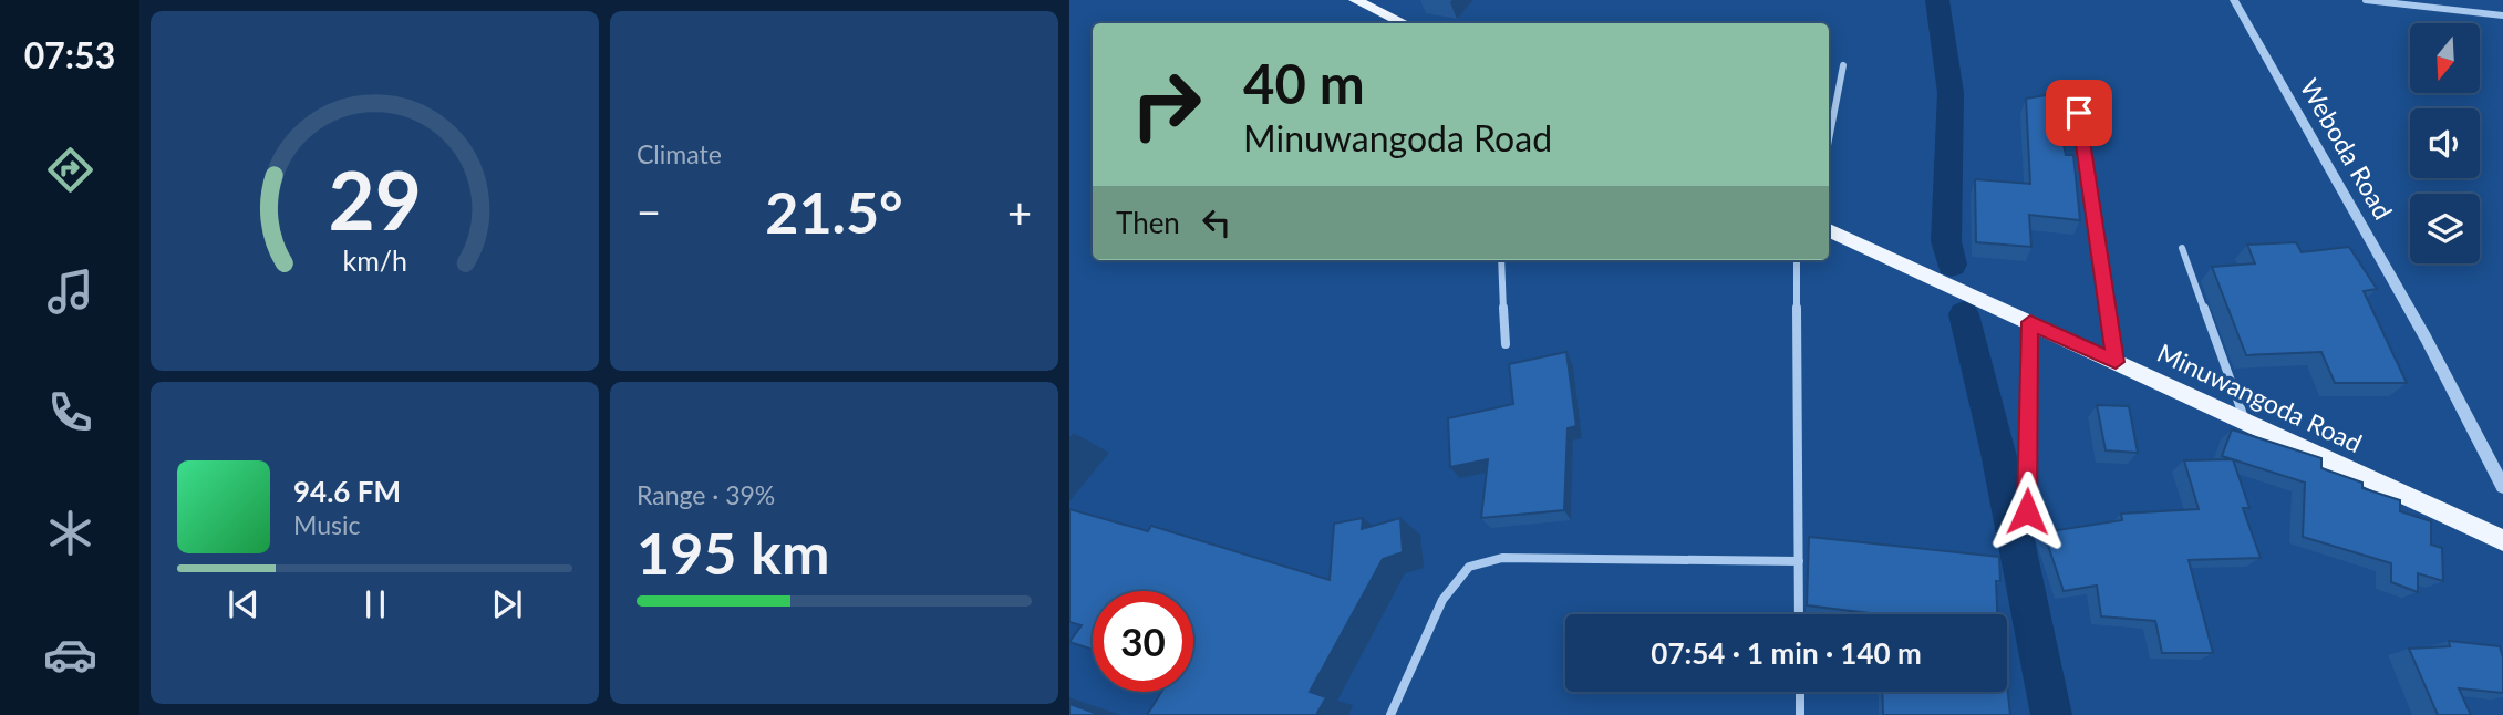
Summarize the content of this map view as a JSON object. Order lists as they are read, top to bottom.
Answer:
{
  "streets": {
    "main road": ["Minuwangoda Road"],
    "street": ["Weboda Road"]
  },
  "north": "bottom",
  "page": {
    "tabs": "07:53",
    "tile": [
      "Climate",
      ["Range · 39%", "195 km"]
    ],
    "turn": ["40 m", "Minuwangoda Road"],
    "heat": ["−", "21.5°", "+"],
    "then": "Then",
    "song": ["94.6 FM", "Music"],
    "limit": "30",
    "trip": "07:54 · 1 min · 140 m",
    "gauge": ["29", "km/h"]
  }
}
